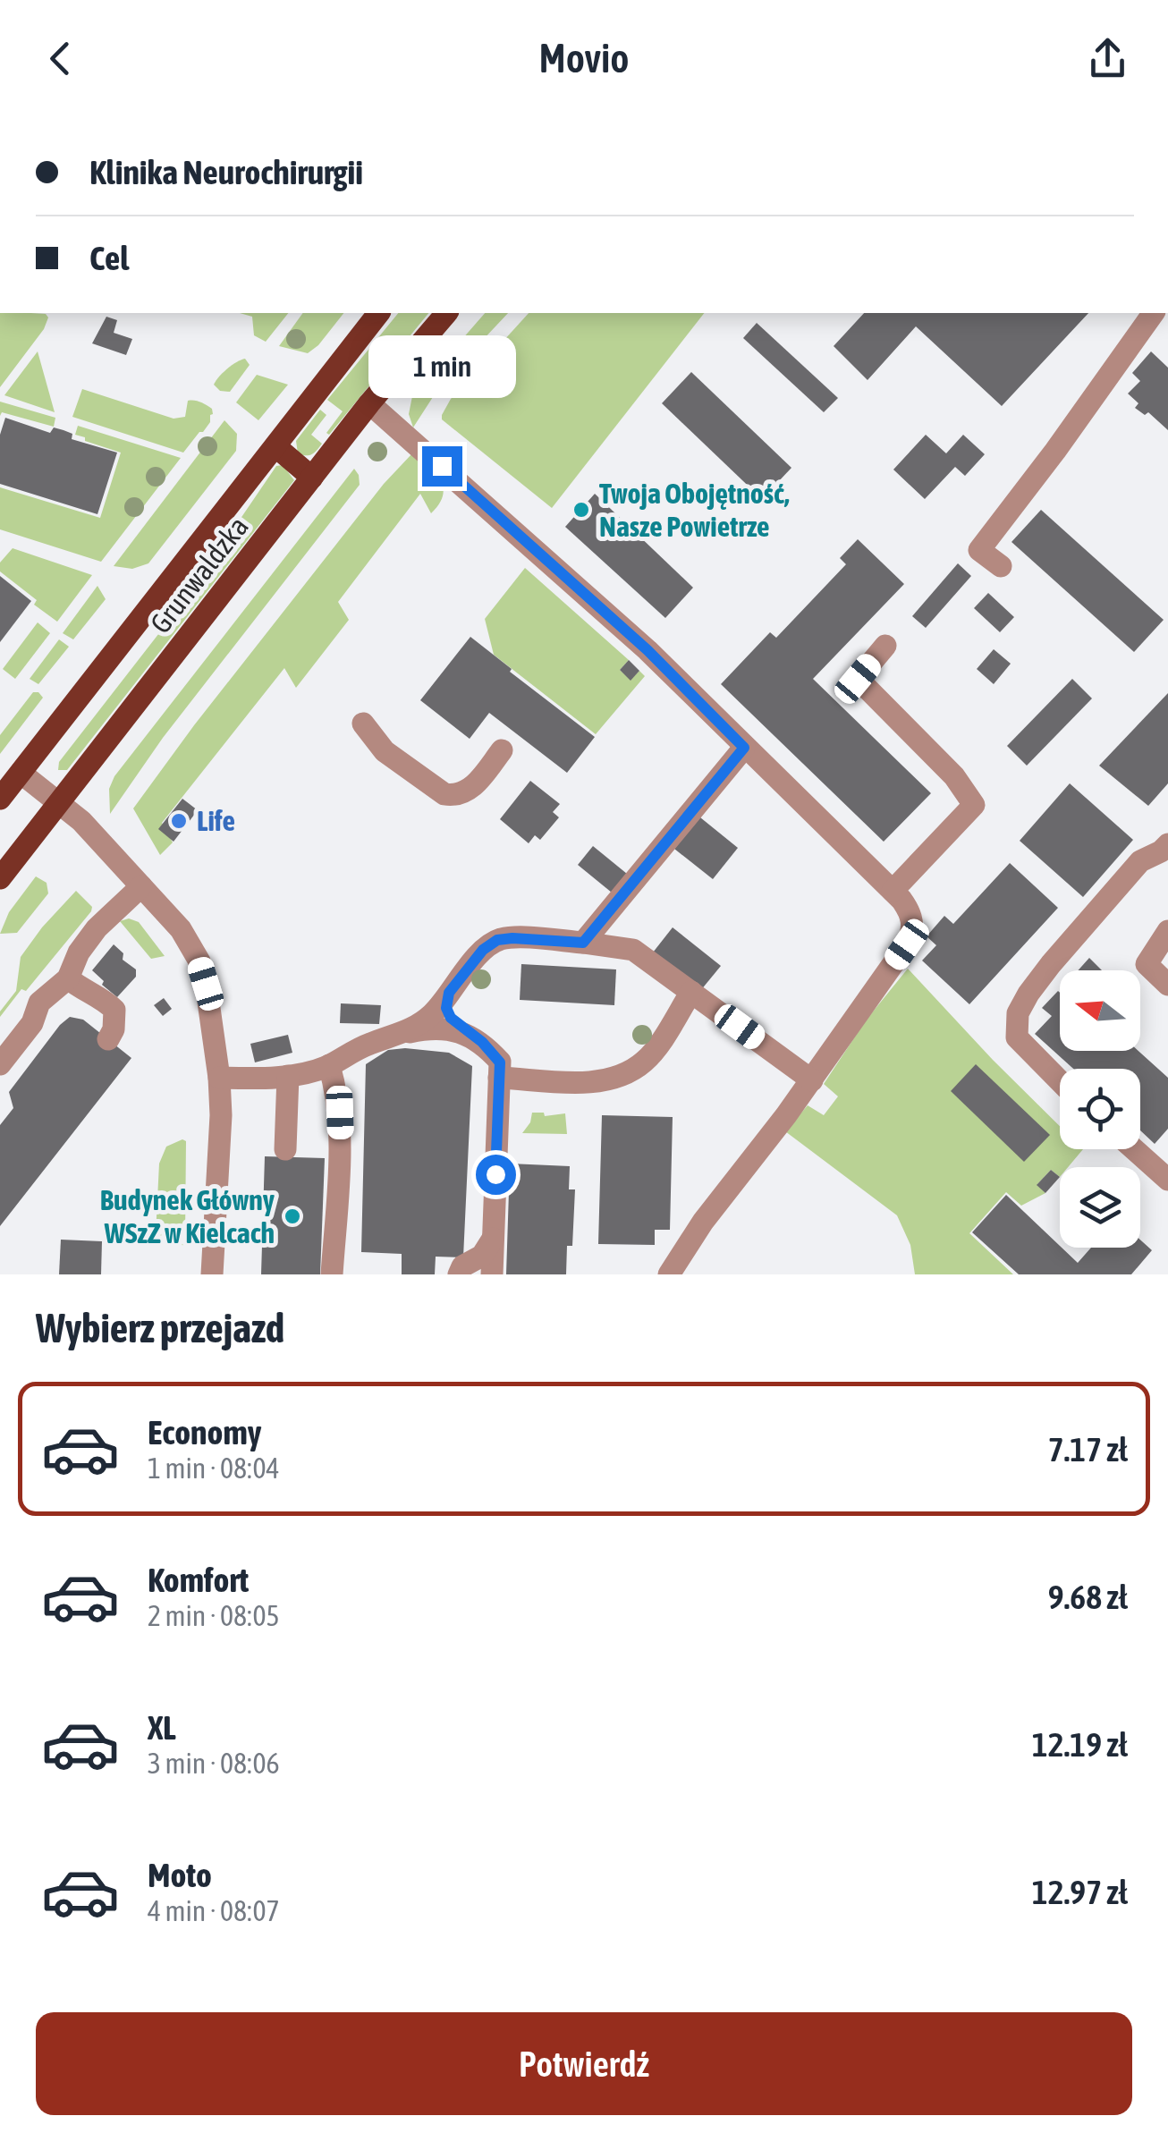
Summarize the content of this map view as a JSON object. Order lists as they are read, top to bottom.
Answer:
{
  "streets": {
    "main road": ["Grunwaldzka"]
  },
  "places": ["Twoja Obojętność, Nasze Powietrze", "Life", "Budynek Główny WSzZ w Kielcach"],
  "north": "left",
  "page": {
    "header": "Movio",
    "banner": ["Klinika Neurochirurgii", "Cel"],
    "bubble": "1 min",
    "heading": "Wybierz przejazd",
    "list": [
      {
        "name": "Economy",
        "note": "1 min · 08:04",
        "value": "7.17 zł"
      },
      {
        "name": "Komfort",
        "note": "2 min · 08:05",
        "value": "9.68 zł"
      },
      {
        "name": "XL",
        "note": "3 min · 08:06",
        "value": "12.19 zł"
      },
      {
        "name": "Moto",
        "note": "4 min · 08:07",
        "value": "12.97 zł"
      }
    ],
    "buttons": "Potwierdź"
  }
}
